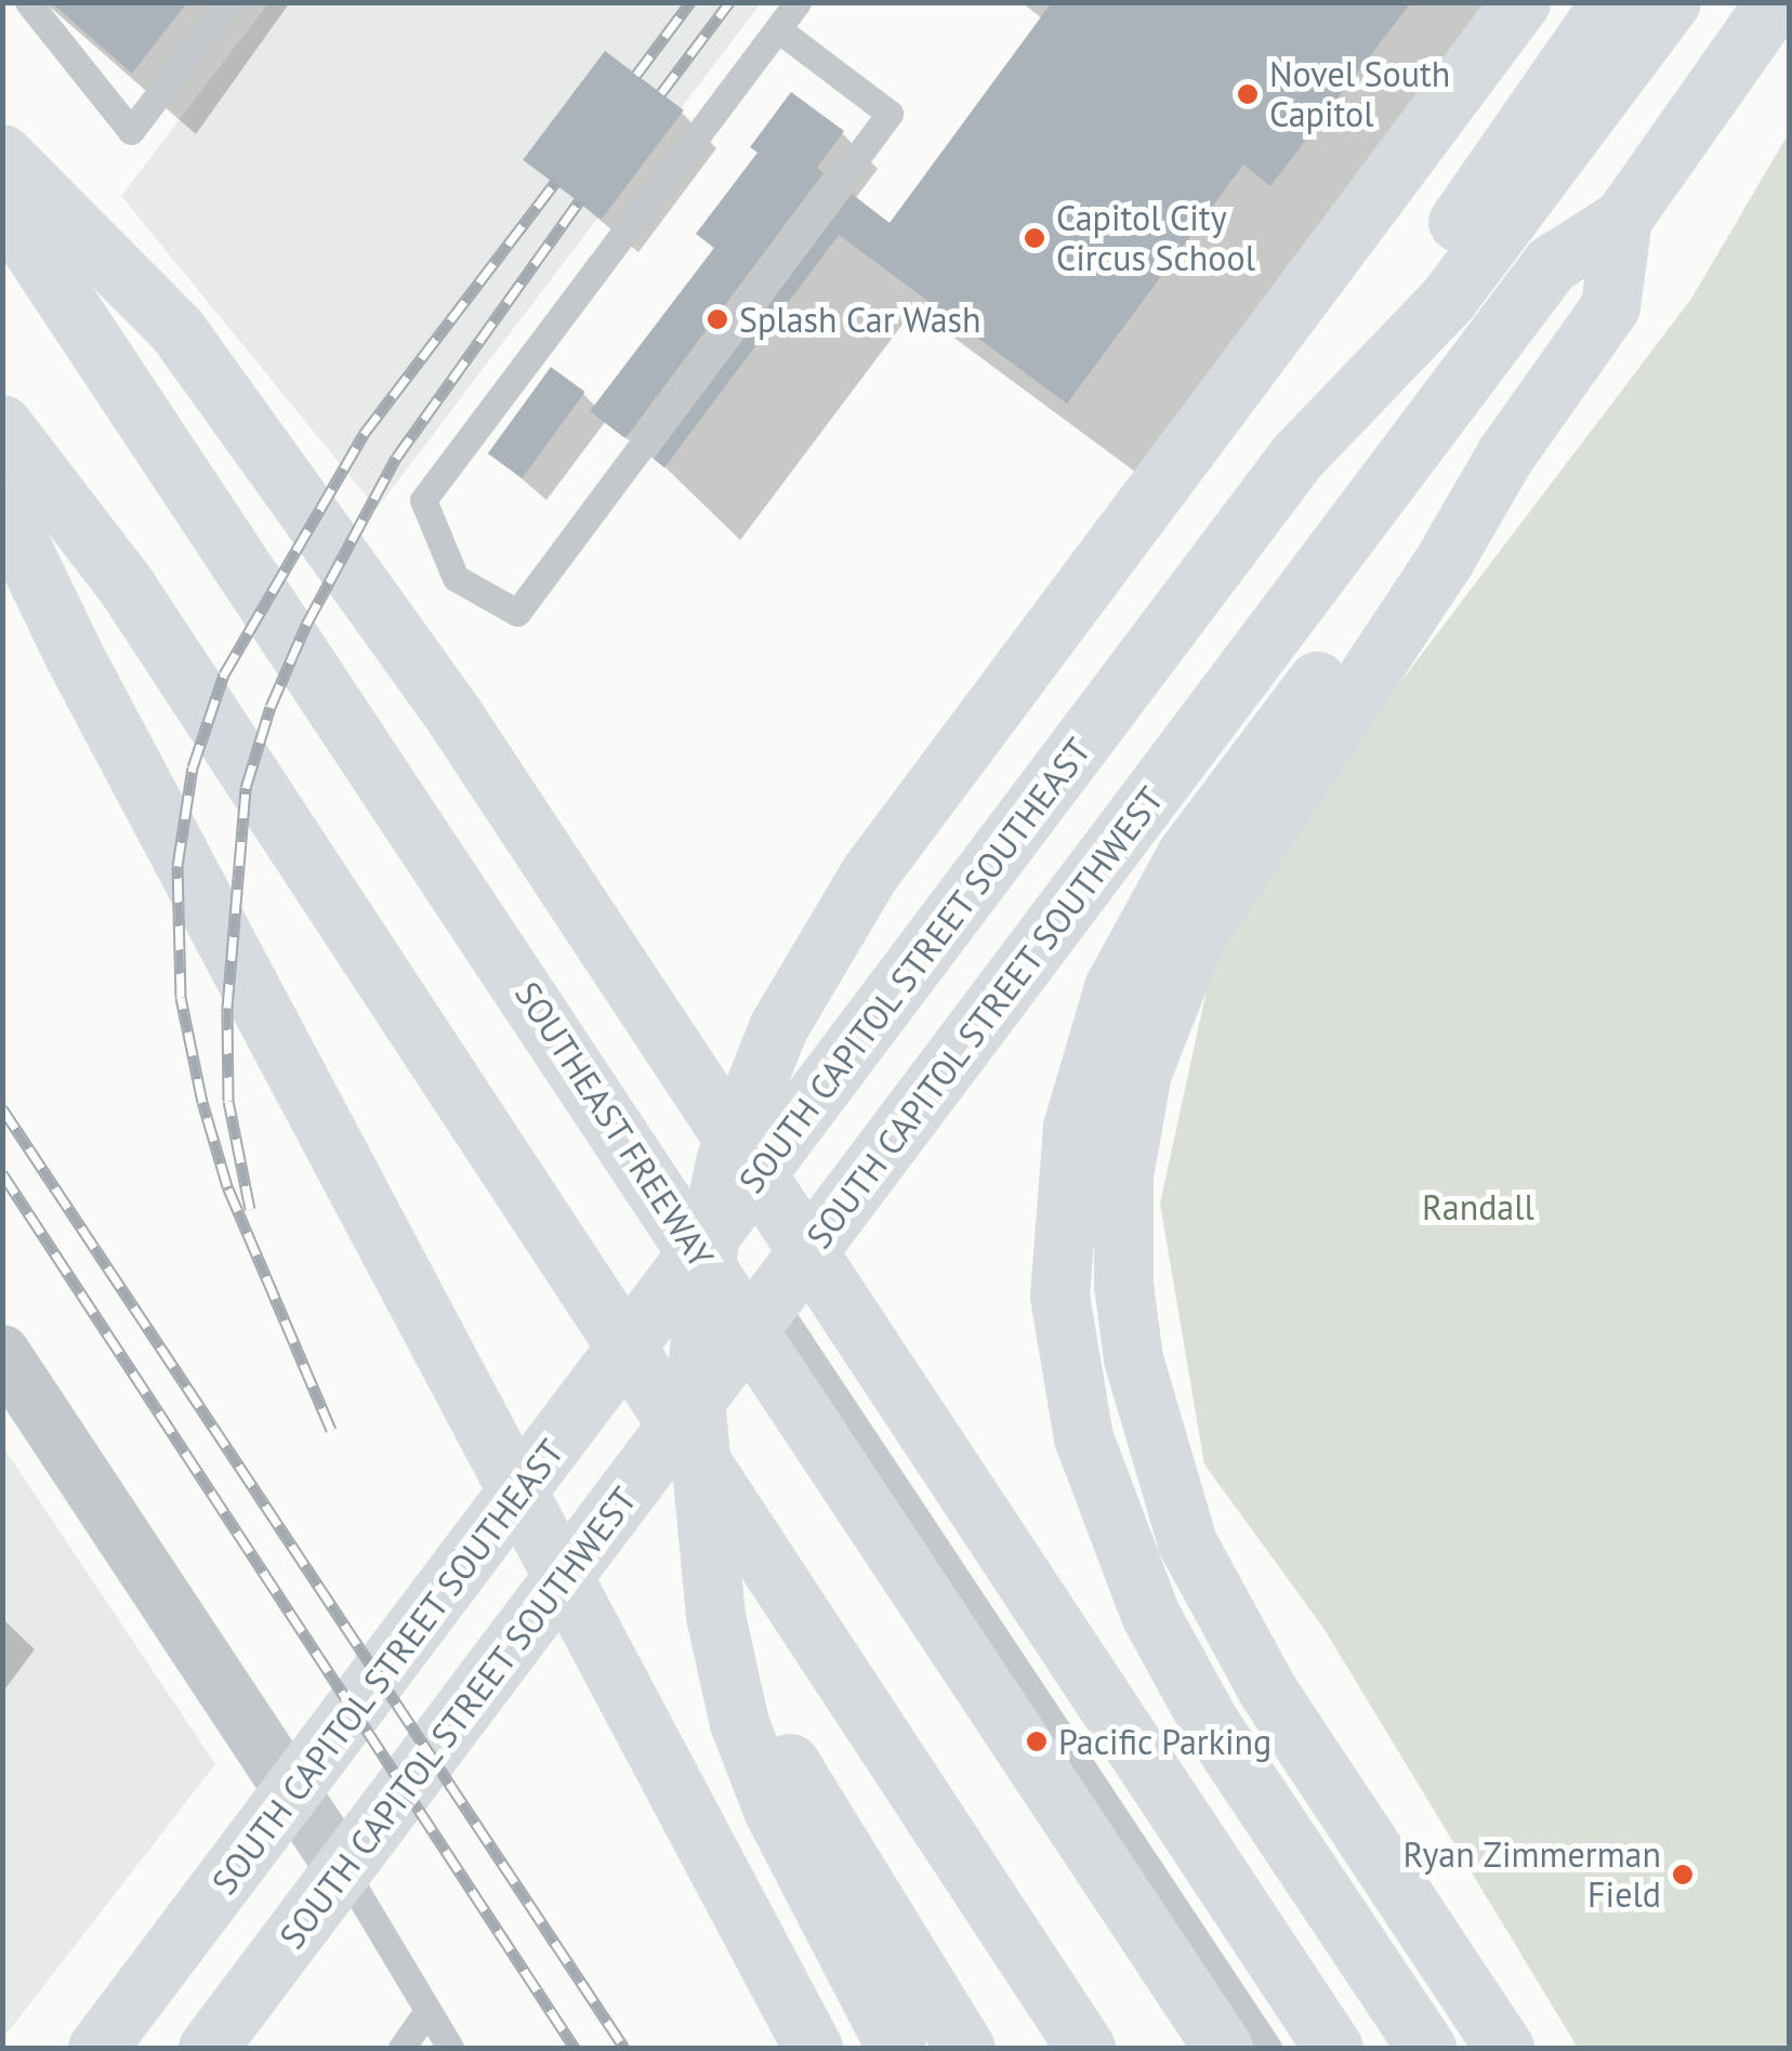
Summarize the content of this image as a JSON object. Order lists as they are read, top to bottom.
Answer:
{
  "streets": {
    "main road": ["SOUTH CAPITOL STREET SOUTHEAST", "SOUTH CAPITOL STREET SOUTHWEST", "SOUTHEAST FREEWAY"]
  },
  "parks": ["Randall"],
  "places": [
    "Novel South Capitol",
    "Capitol City Circus School",
    "Splash Car Wash",
    "Pacific Parking",
    "Ryan Zimmerman Field"
  ]
}
